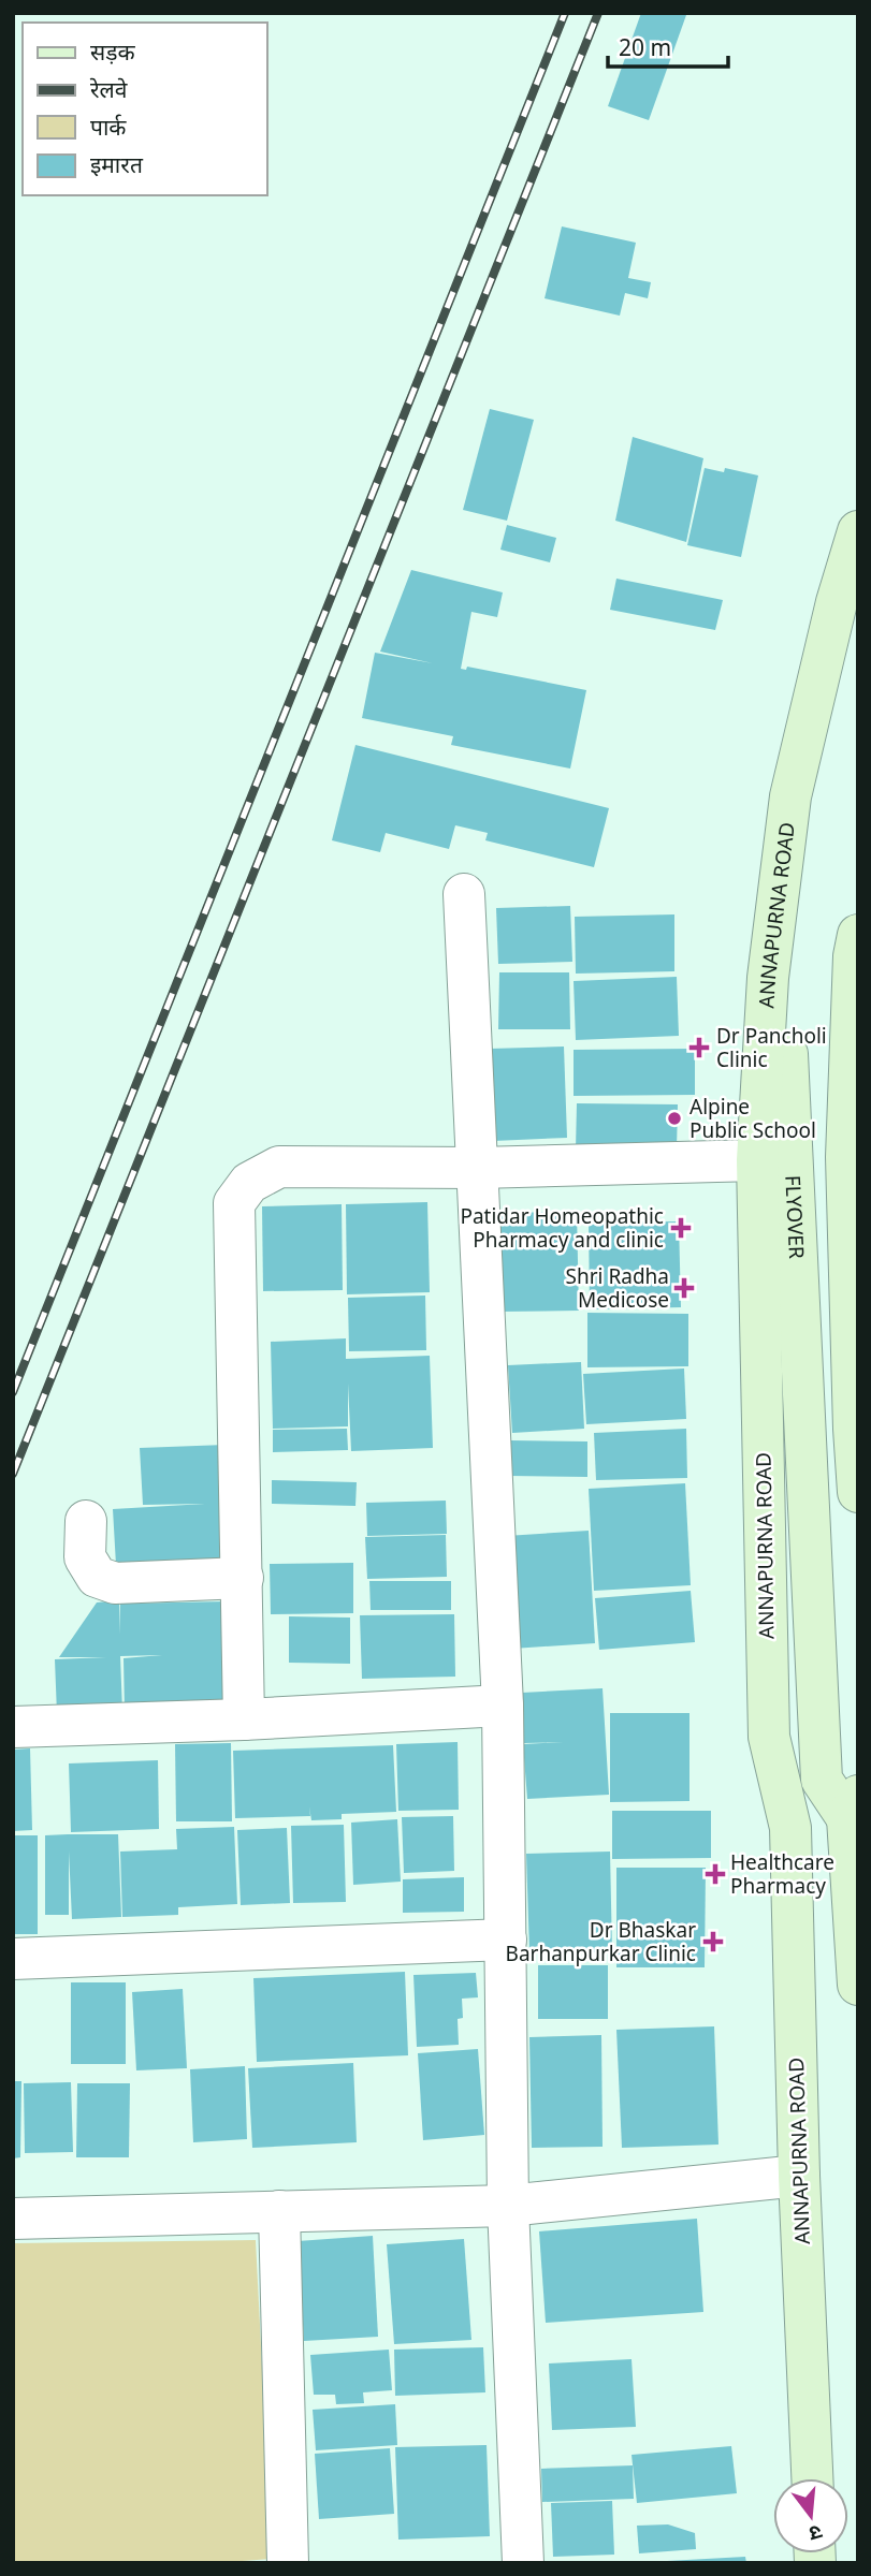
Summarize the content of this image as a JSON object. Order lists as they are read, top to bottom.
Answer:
{
  "streets": {
    "main road": ["ANNAPURNA ROAD", "FLYOVER"]
  },
  "crossings": [
    ["ANNAPURNA ROAD", "FLYOVER"]
  ],
  "places": {
    "health": [
      "Dr Pancholi Clinic",
      "Patidar Homeopathic Pharmacy and clinic",
      "Shri Radha Medicose",
      "Healthcare Pharmacy",
      "Dr Bhaskar Barhanpurkar Clinic"
    ],
    "other": ["Alpine Public School"]
  },
  "legend": [
    "सड़क",
    "रेलवे",
    "पार्क",
    "इमारत"
  ],
  "scale_bar": "20 m",
  "north": "bottom"
}
